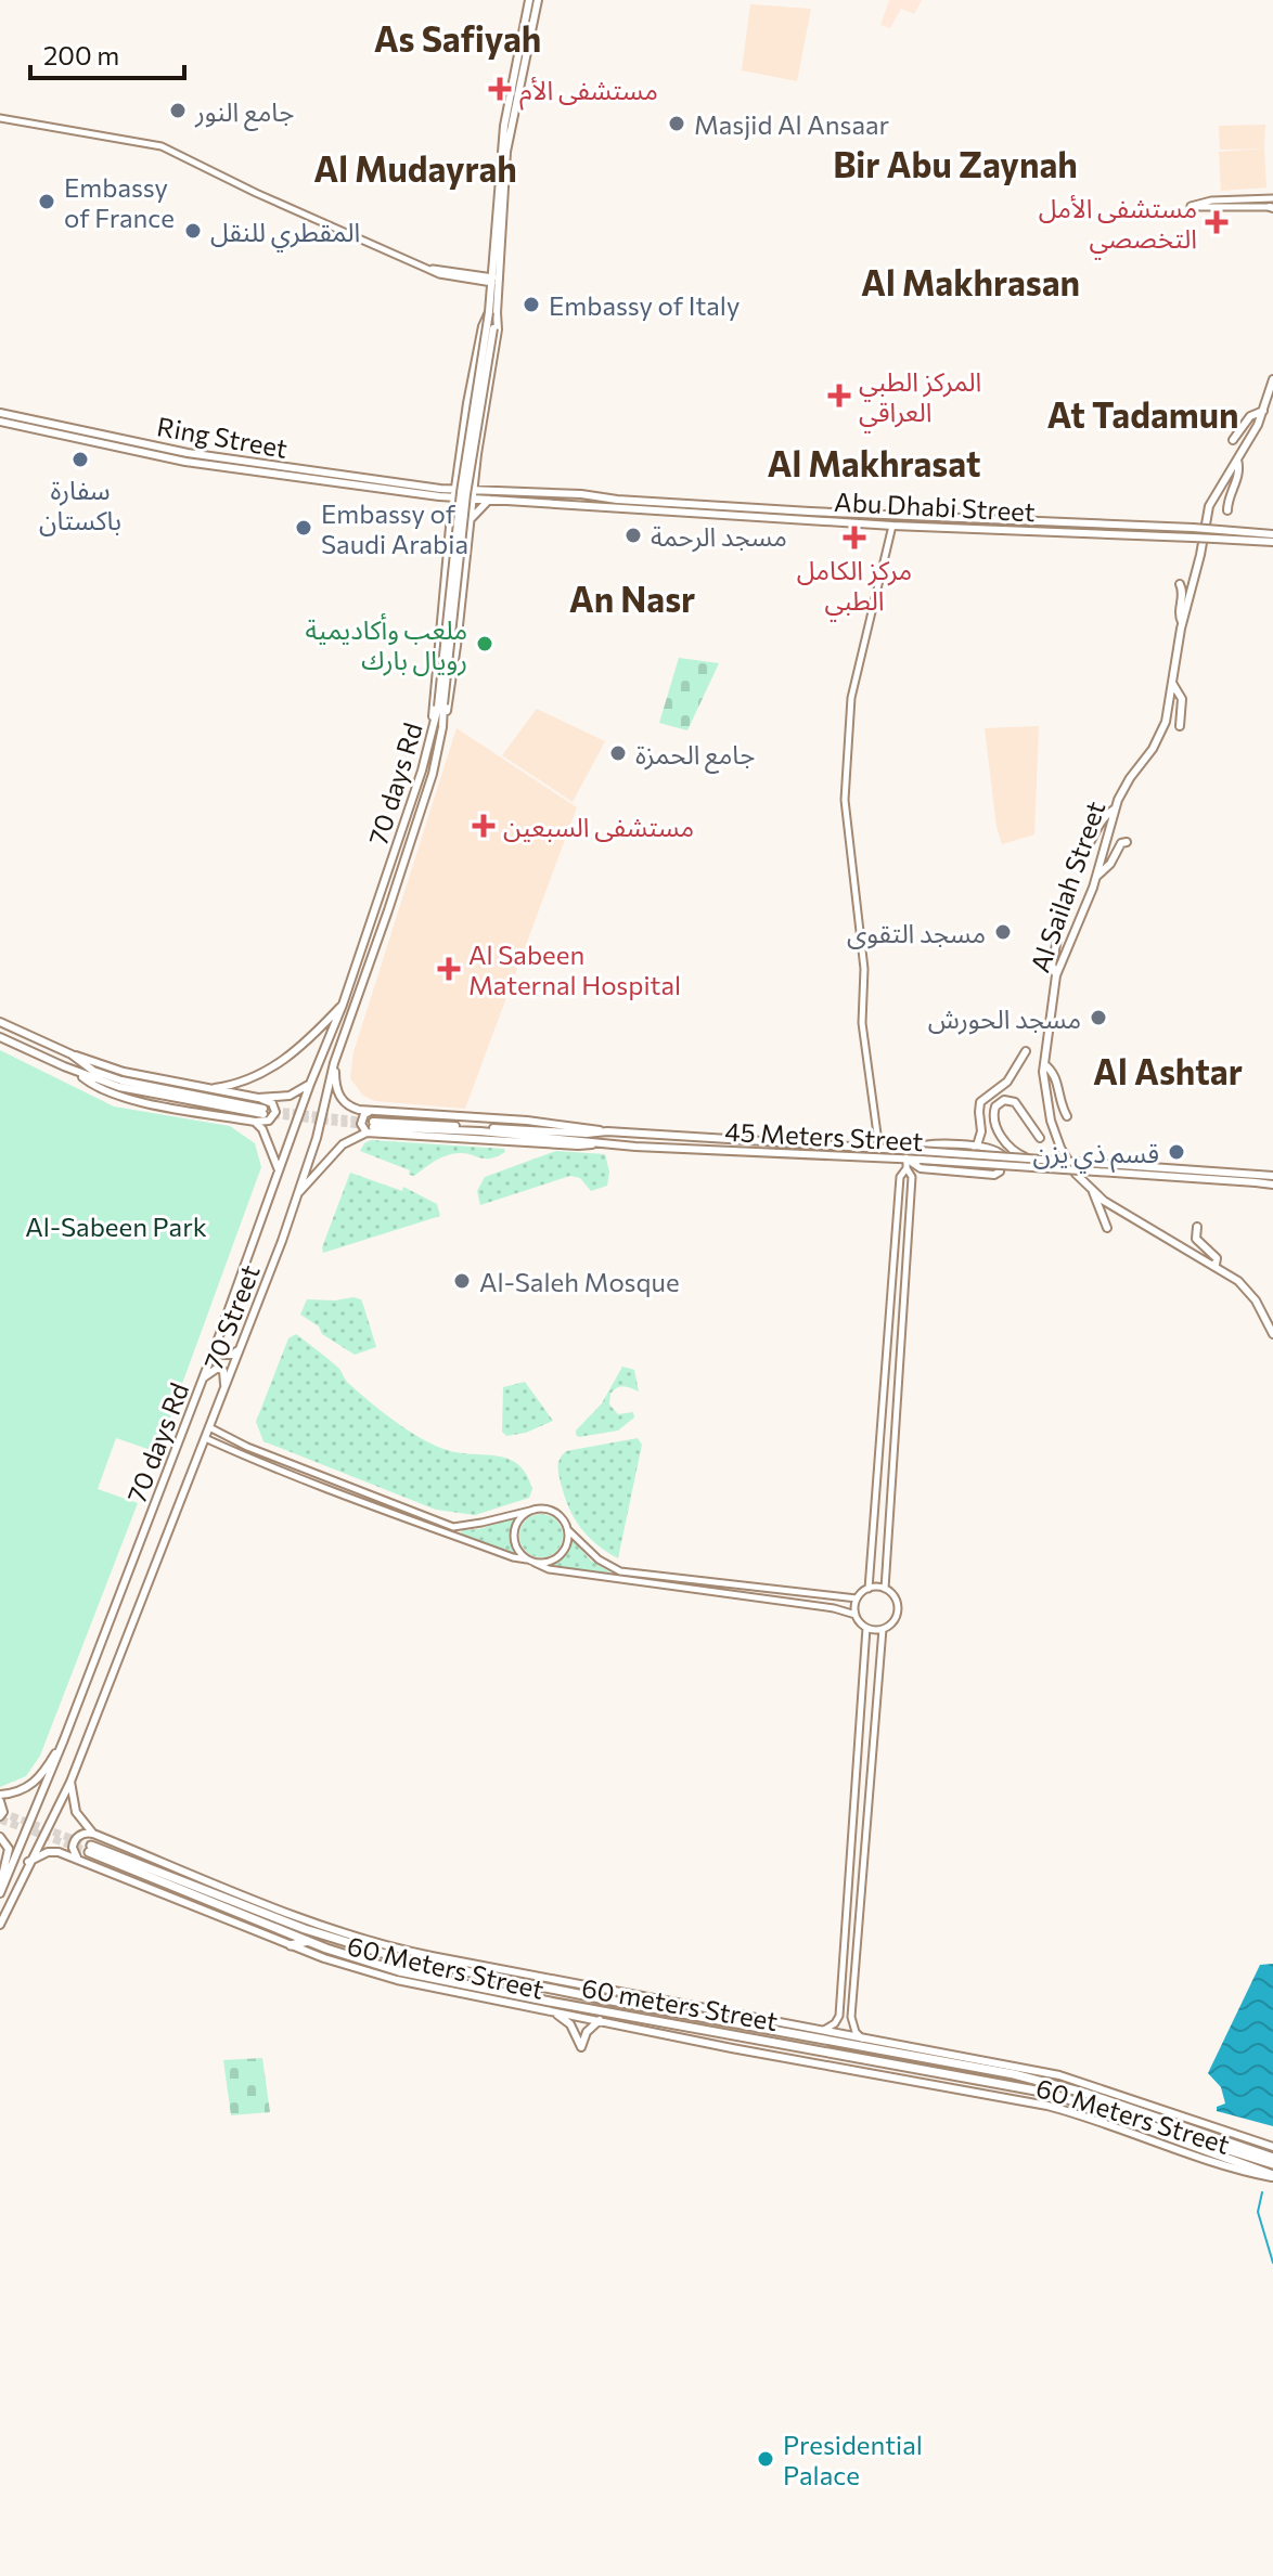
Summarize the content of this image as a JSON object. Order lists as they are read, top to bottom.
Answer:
{
  "streets": {
    "highway": ["60 meters Street"],
    "main road": [
      "Ring Street",
      "Abu Dhabi Street",
      "70 days Rd",
      "Al Sailah Street",
      "45 Meters Street",
      "70 Street",
      "60 Meters Street"
    ]
  },
  "crossings": [
    ["Ring Street", "Abu Dhabi Street"],
    ["70 days Rd", "70 Street"],
    ["70 Street", "60 Meters Street"],
    ["60 Meters Street", "60 meters Street"]
  ],
  "districts": [
    "As Safiyah",
    "Bir Abu Zaynah",
    "Al Mudayrah",
    "Al Makhrasan",
    "At Tadamun",
    "Al Makhrasat",
    "An Nasr",
    "Al Ashtar"
  ],
  "parks": ["Al-Sabeen Park"],
  "places": {
    "health": [
      "مستشفى الأم",
      "مستشفى الأمل التخصصي",
      "المركز الطبي العراقي",
      "مركز الكامل الطبي",
      "مستشفى السبعين",
      "Al Sabeen Maternal Hospital"
    ],
    "other": [
      "جامع النور",
      "Masjid Al Ansaar",
      "Embassy of France",
      "المقطري للنقل",
      "Embassy of Italy",
      "سفارة باكستان",
      "Embassy of Saudi Arabia",
      "مسجد الرحمة",
      "ملعب وأكاديمية رويال بارك",
      "جامع الحمزة",
      "مسجد التقوى",
      "مسجد الحورش",
      "قسم ذي يزن",
      "Al-Saleh Mosque",
      "Presidential Palace"
    ]
  },
  "scale_bar": "200 m"
}
